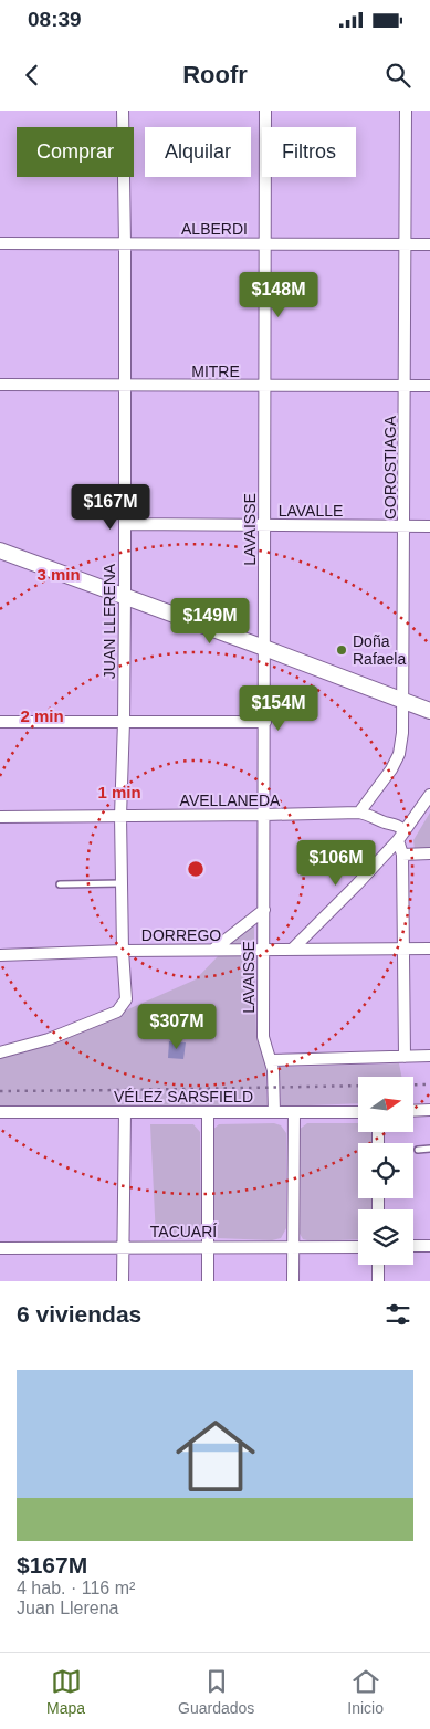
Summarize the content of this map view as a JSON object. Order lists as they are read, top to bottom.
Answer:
{
  "streets": {
    "street": [
      "ALBERDI",
      "MITRE",
      "GOROSTIAGA",
      "LAVALLE",
      "LAVAISSE",
      "JUAN LLERENA",
      "AVELLANEDA",
      "DORREGO",
      "VÉLEZ SARSFIELD",
      "TACUARÍ"
    ]
  },
  "crossings": [
    ["ALBERDI", "GOROSTIAGA"],
    ["ALBERDI", "LAVAISSE"],
    ["ALBERDI", "JUAN LLERENA"],
    ["MITRE", "GOROSTIAGA"],
    ["MITRE", "LAVAISSE"],
    ["MITRE", "JUAN LLERENA"],
    ["GOROSTIAGA", "LAVALLE"],
    ["GOROSTIAGA", "AVELLANEDA"],
    ["LAVALLE", "LAVAISSE"],
    ["LAVALLE", "JUAN LLERENA"],
    ["LAVAISSE", "AVELLANEDA"],
    ["LAVAISSE", "DORREGO"],
    ["LAVAISSE", "VÉLEZ SARSFIELD"],
    ["JUAN LLERENA", "AVELLANEDA"],
    ["JUAN LLERENA", "DORREGO"]
  ],
  "places": ["Doña Rafaela"],
  "north": "right",
  "page": {
    "status": "08:39",
    "header": "Roofr",
    "chip": ["Comprar", "Alquilar", "Filtros"],
    "price": [
      "$148M",
      "$167M",
      "$149M",
      "$154M",
      "$106M",
      "$307M"
    ],
    "heading": "6 viviendas",
    "list": [
      {
        "name": "$167M",
        "note": "4 hab. · 116 m² · Juan Llerena"
      }
    ],
    "tabs": ["Mapa", "Guardados", "Inicio"]
  },
  "rings": ["3 min", "2 min", "1 min"]
}
